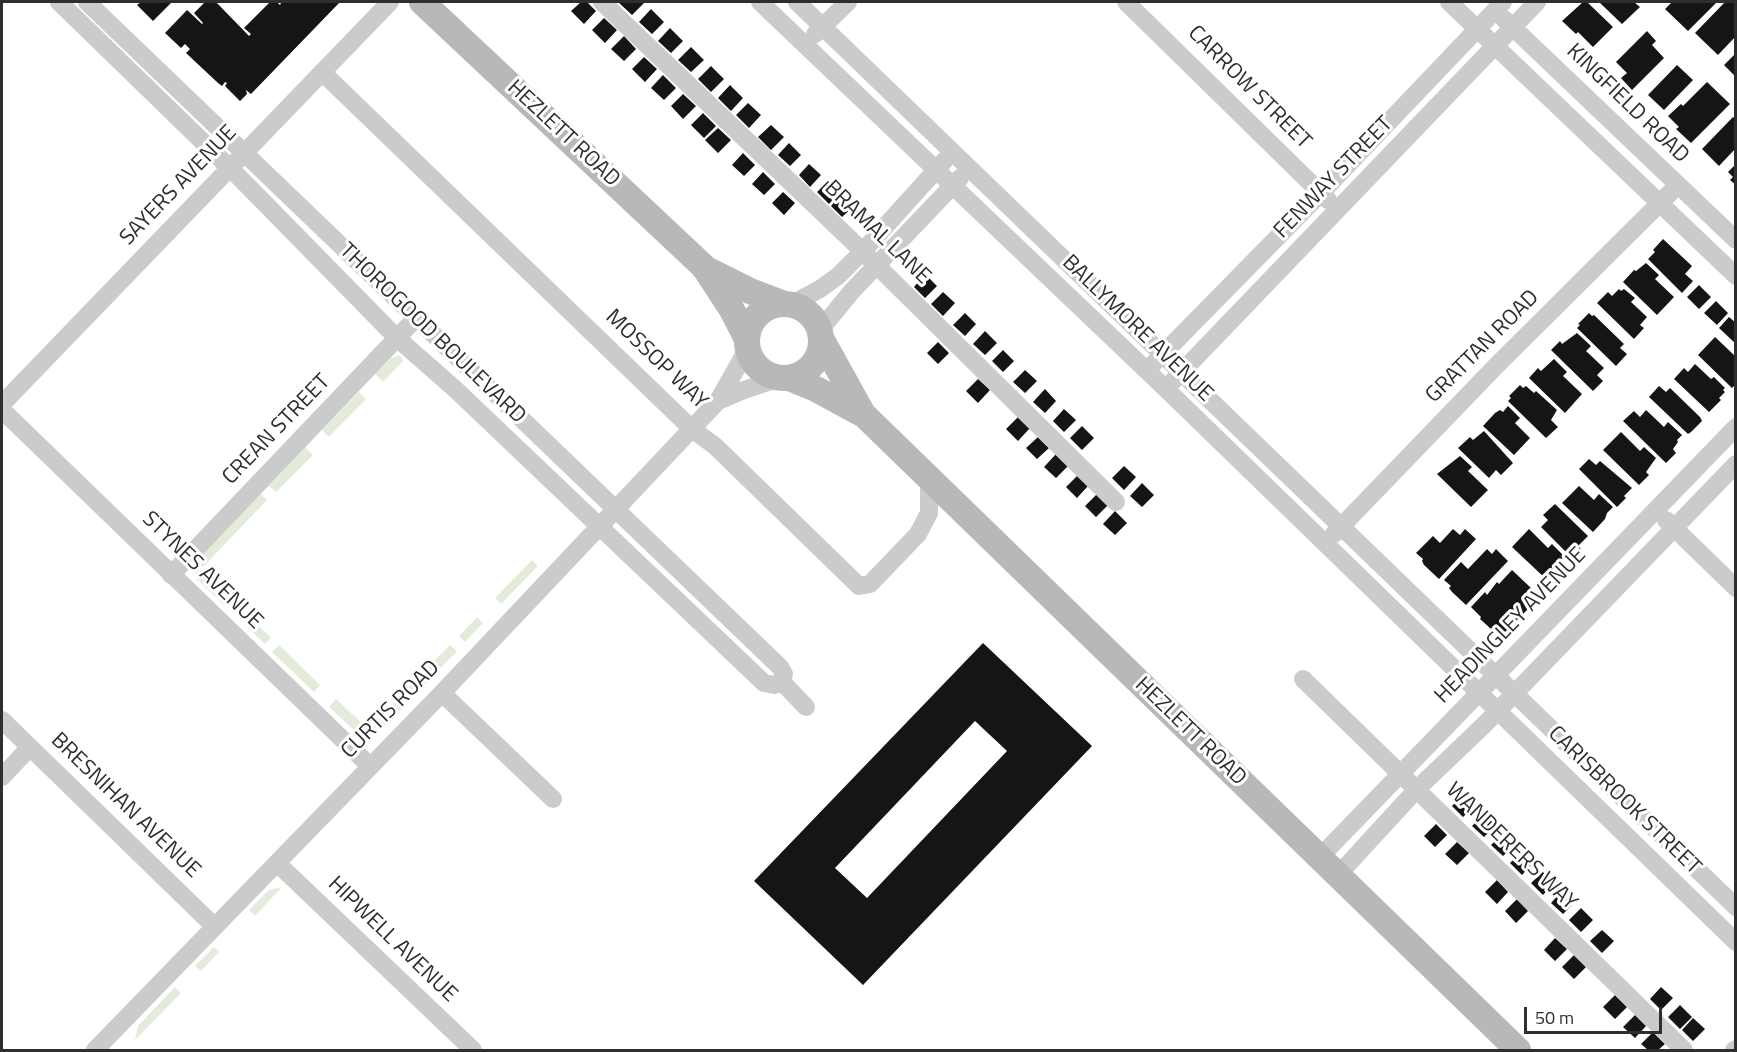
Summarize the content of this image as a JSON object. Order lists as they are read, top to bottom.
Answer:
{
  "streets": {
    "main road": ["HEZLETT ROAD"],
    "street": [
      "CARROW STREET",
      "KINGFIELD ROAD",
      "FENWAY STREET",
      "SAYERS AVENUE",
      "BRAMAL LANE",
      "BALLYMORE AVENUE",
      "THOROGOOD BOULEVARD",
      "GRATTAN ROAD",
      "MOSSOP WAY",
      "CREAN STREET",
      "STYNES AVENUE",
      "HEADINGLEY AVENUE",
      "CURTIS ROAD",
      "CARISBROOK STREET",
      "BRESNIHAN AVENUE",
      "WANDERERS WAY",
      "HIPWELL AVENUE"
    ]
  },
  "crossings": [
    ["CARROW STREET", "FENWAY STREET"],
    ["KINGFIELD ROAD", "FENWAY STREET"],
    ["KINGFIELD ROAD", "GRATTAN ROAD"],
    ["HEZLETT ROAD", "MOSSOP WAY"],
    ["HEZLETT ROAD", "HEADINGLEY AVENUE"],
    ["HEZLETT ROAD", "CURTIS ROAD"],
    ["FENWAY STREET", "BALLYMORE AVENUE"],
    ["SAYERS AVENUE", "THOROGOOD BOULEVARD"],
    ["SAYERS AVENUE", "MOSSOP WAY"],
    ["BALLYMORE AVENUE", "GRATTAN ROAD"],
    ["BALLYMORE AVENUE", "HEADINGLEY AVENUE"],
    ["BALLYMORE AVENUE", "CARISBROOK STREET"],
    ["THOROGOOD BOULEVARD", "CREAN STREET"],
    ["THOROGOOD BOULEVARD", "CURTIS ROAD"],
    ["MOSSOP WAY", "CURTIS ROAD"],
    ["CREAN STREET", "STYNES AVENUE"],
    ["STYNES AVENUE", "CURTIS ROAD"],
    ["HEADINGLEY AVENUE", "CARISBROOK STREET"],
    ["HEADINGLEY AVENUE", "WANDERERS WAY"],
    ["CURTIS ROAD", "BRESNIHAN AVENUE"],
    ["CURTIS ROAD", "HIPWELL AVENUE"]
  ],
  "scale_bar": "50 m"
}
